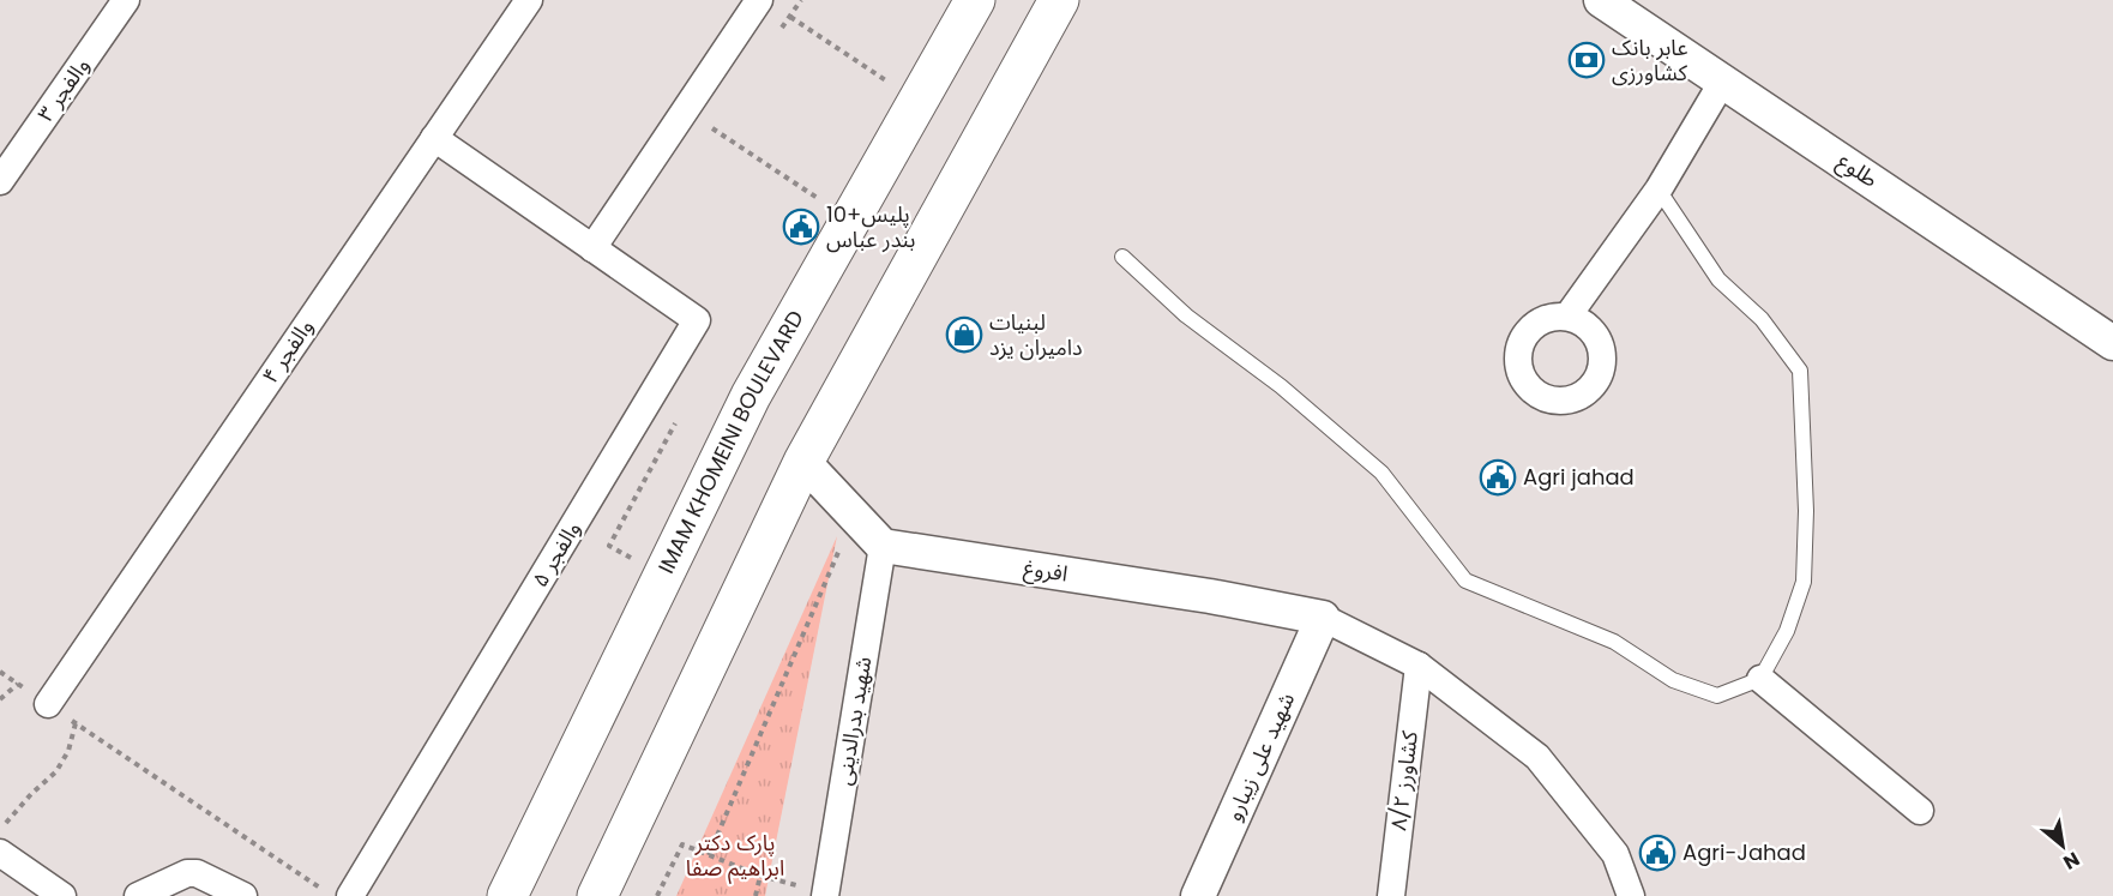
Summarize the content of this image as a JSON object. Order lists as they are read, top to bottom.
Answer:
{
  "streets": {
    "main road": ["IMAM KHOMEINI BOULEVARD"],
    "street": [
      "والفجر ۳",
      "طلوع",
      "والفجر ۴",
      "والفجر ۵",
      "افروغ",
      "شهید بدرالدینی",
      "شهید علی زیبارو",
      "کشاورز ۸/۲"
    ]
  },
  "crossings": [
    ["والفجر ۴", "والفجر ۵"],
    ["افروغ", "شهید بدرالدینی"],
    ["افروغ", "شهید علی زیبارو"]
  ],
  "parks": ["پارک دکتر ابراهیم صفا"],
  "places": {
    "bank": ["عابر بانک کشاورزی"],
    "public building": ["پليس+10 بندر عباس", "Agri jahad", "Agri-Jahad"],
    "shop": ["لبنیات دامیران یزد"]
  },
  "north": "bottom right"
}
